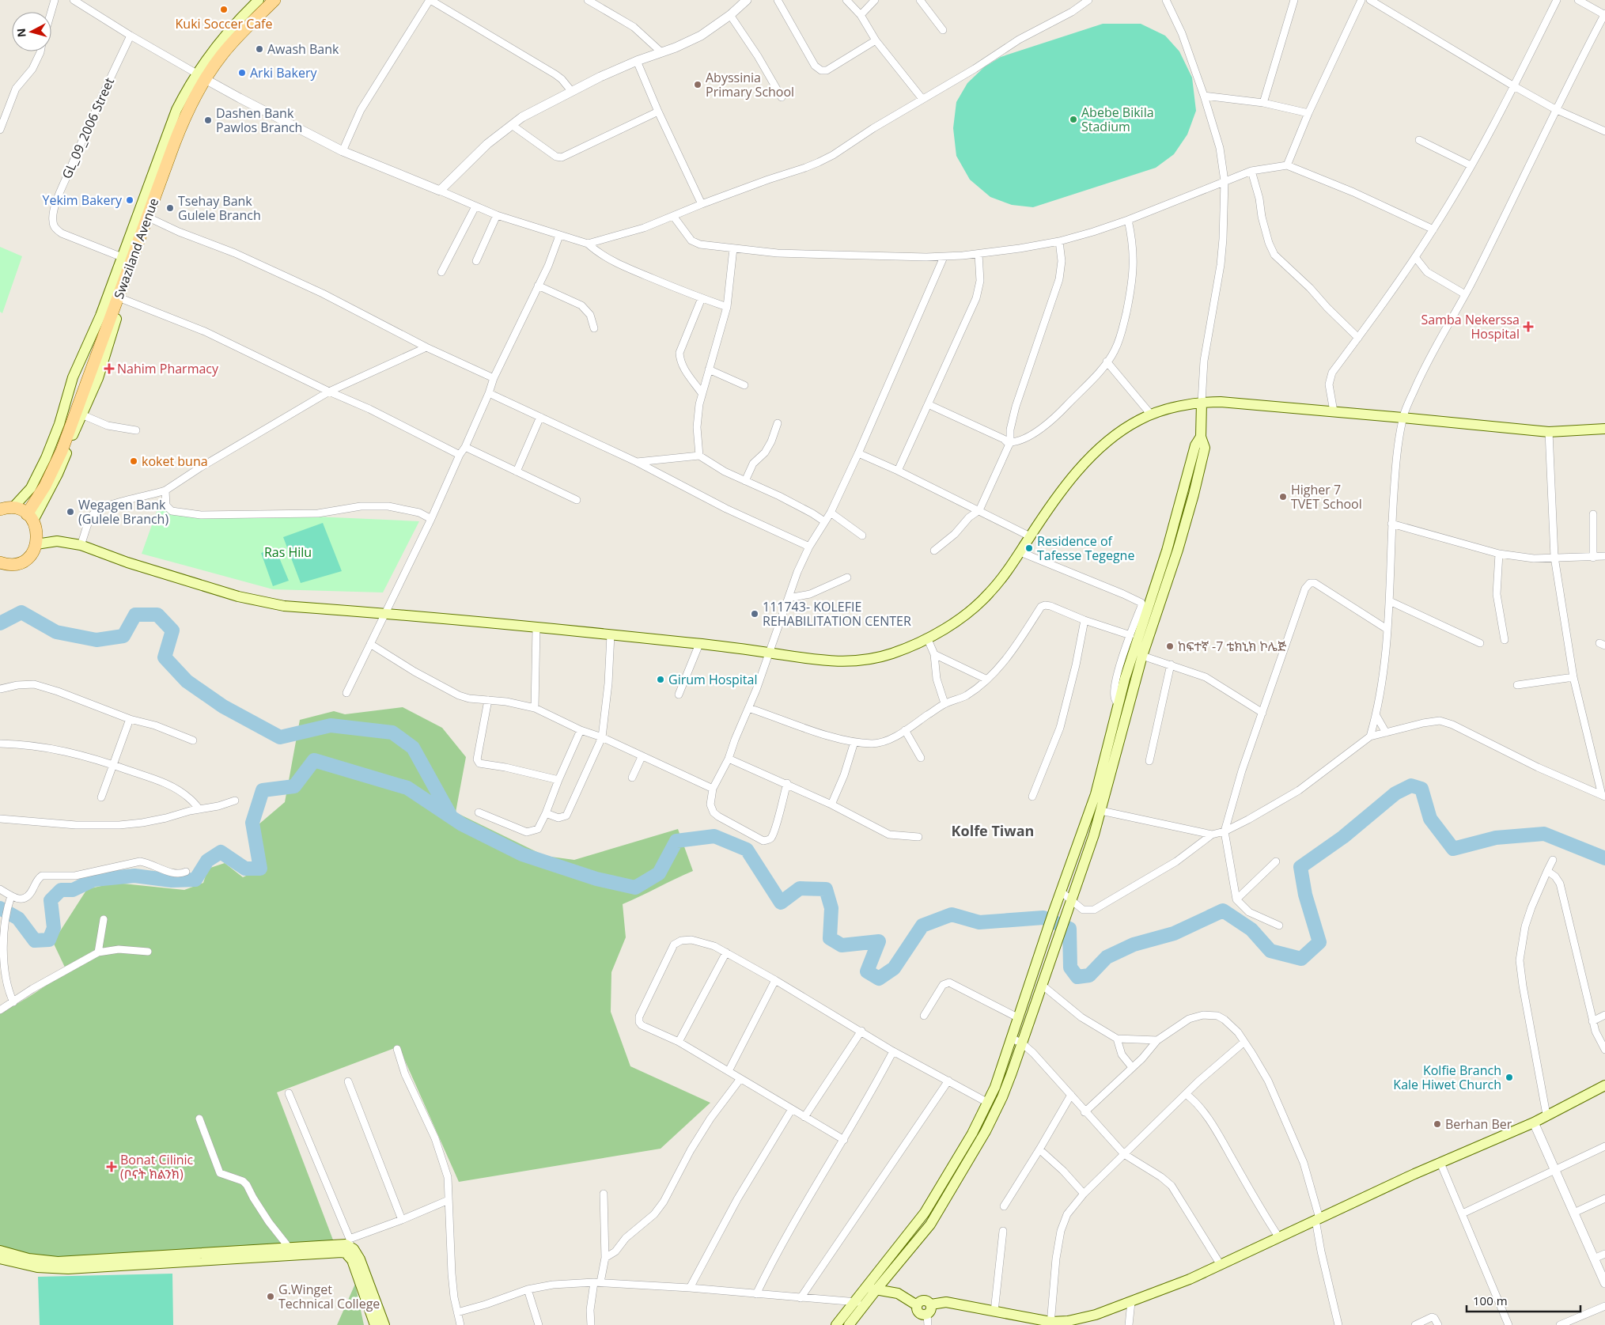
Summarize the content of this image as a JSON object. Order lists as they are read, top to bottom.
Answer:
{
  "streets": {
    "main road": ["Swaziland Avenue"],
    "street": ["GL_09_2006 Street"]
  },
  "districts": ["Kolfe Tiwan"],
  "parks": ["Ras Hilu"],
  "places": {
    "other": [
      "Kuki Soccer Cafe",
      "Awash Bank",
      "Arki Bakery",
      "Abyssinia Primary School",
      "Abebe Bikila Stadium",
      "Dashen Bank Pawlos Branch",
      "Yekim Bakery",
      "Tsehay Bank Gulele Branch",
      "koket buna",
      "Higher 7 TVET School",
      "Wegagen Bank (Gulele Branch)",
      "Residence of Tafesse Tegegne",
      "111743- KOLEFIE REHABILITATION CENTER",
      "ከፍተኛ -7 ቴክኒክ ኮሌጅ",
      "Girum Hospital",
      "Kolfie Branch Kale Hiwet Church",
      "Berhan Ber",
      "G.Winget Technical College"
    ],
    "health": ["Samba Nekerssa Hospital", "Nahim Pharmacy", "Bonat Cilinic (ቦናት ክልንክ)"]
  },
  "scale_bar": "100 m",
  "north": "left"
}
